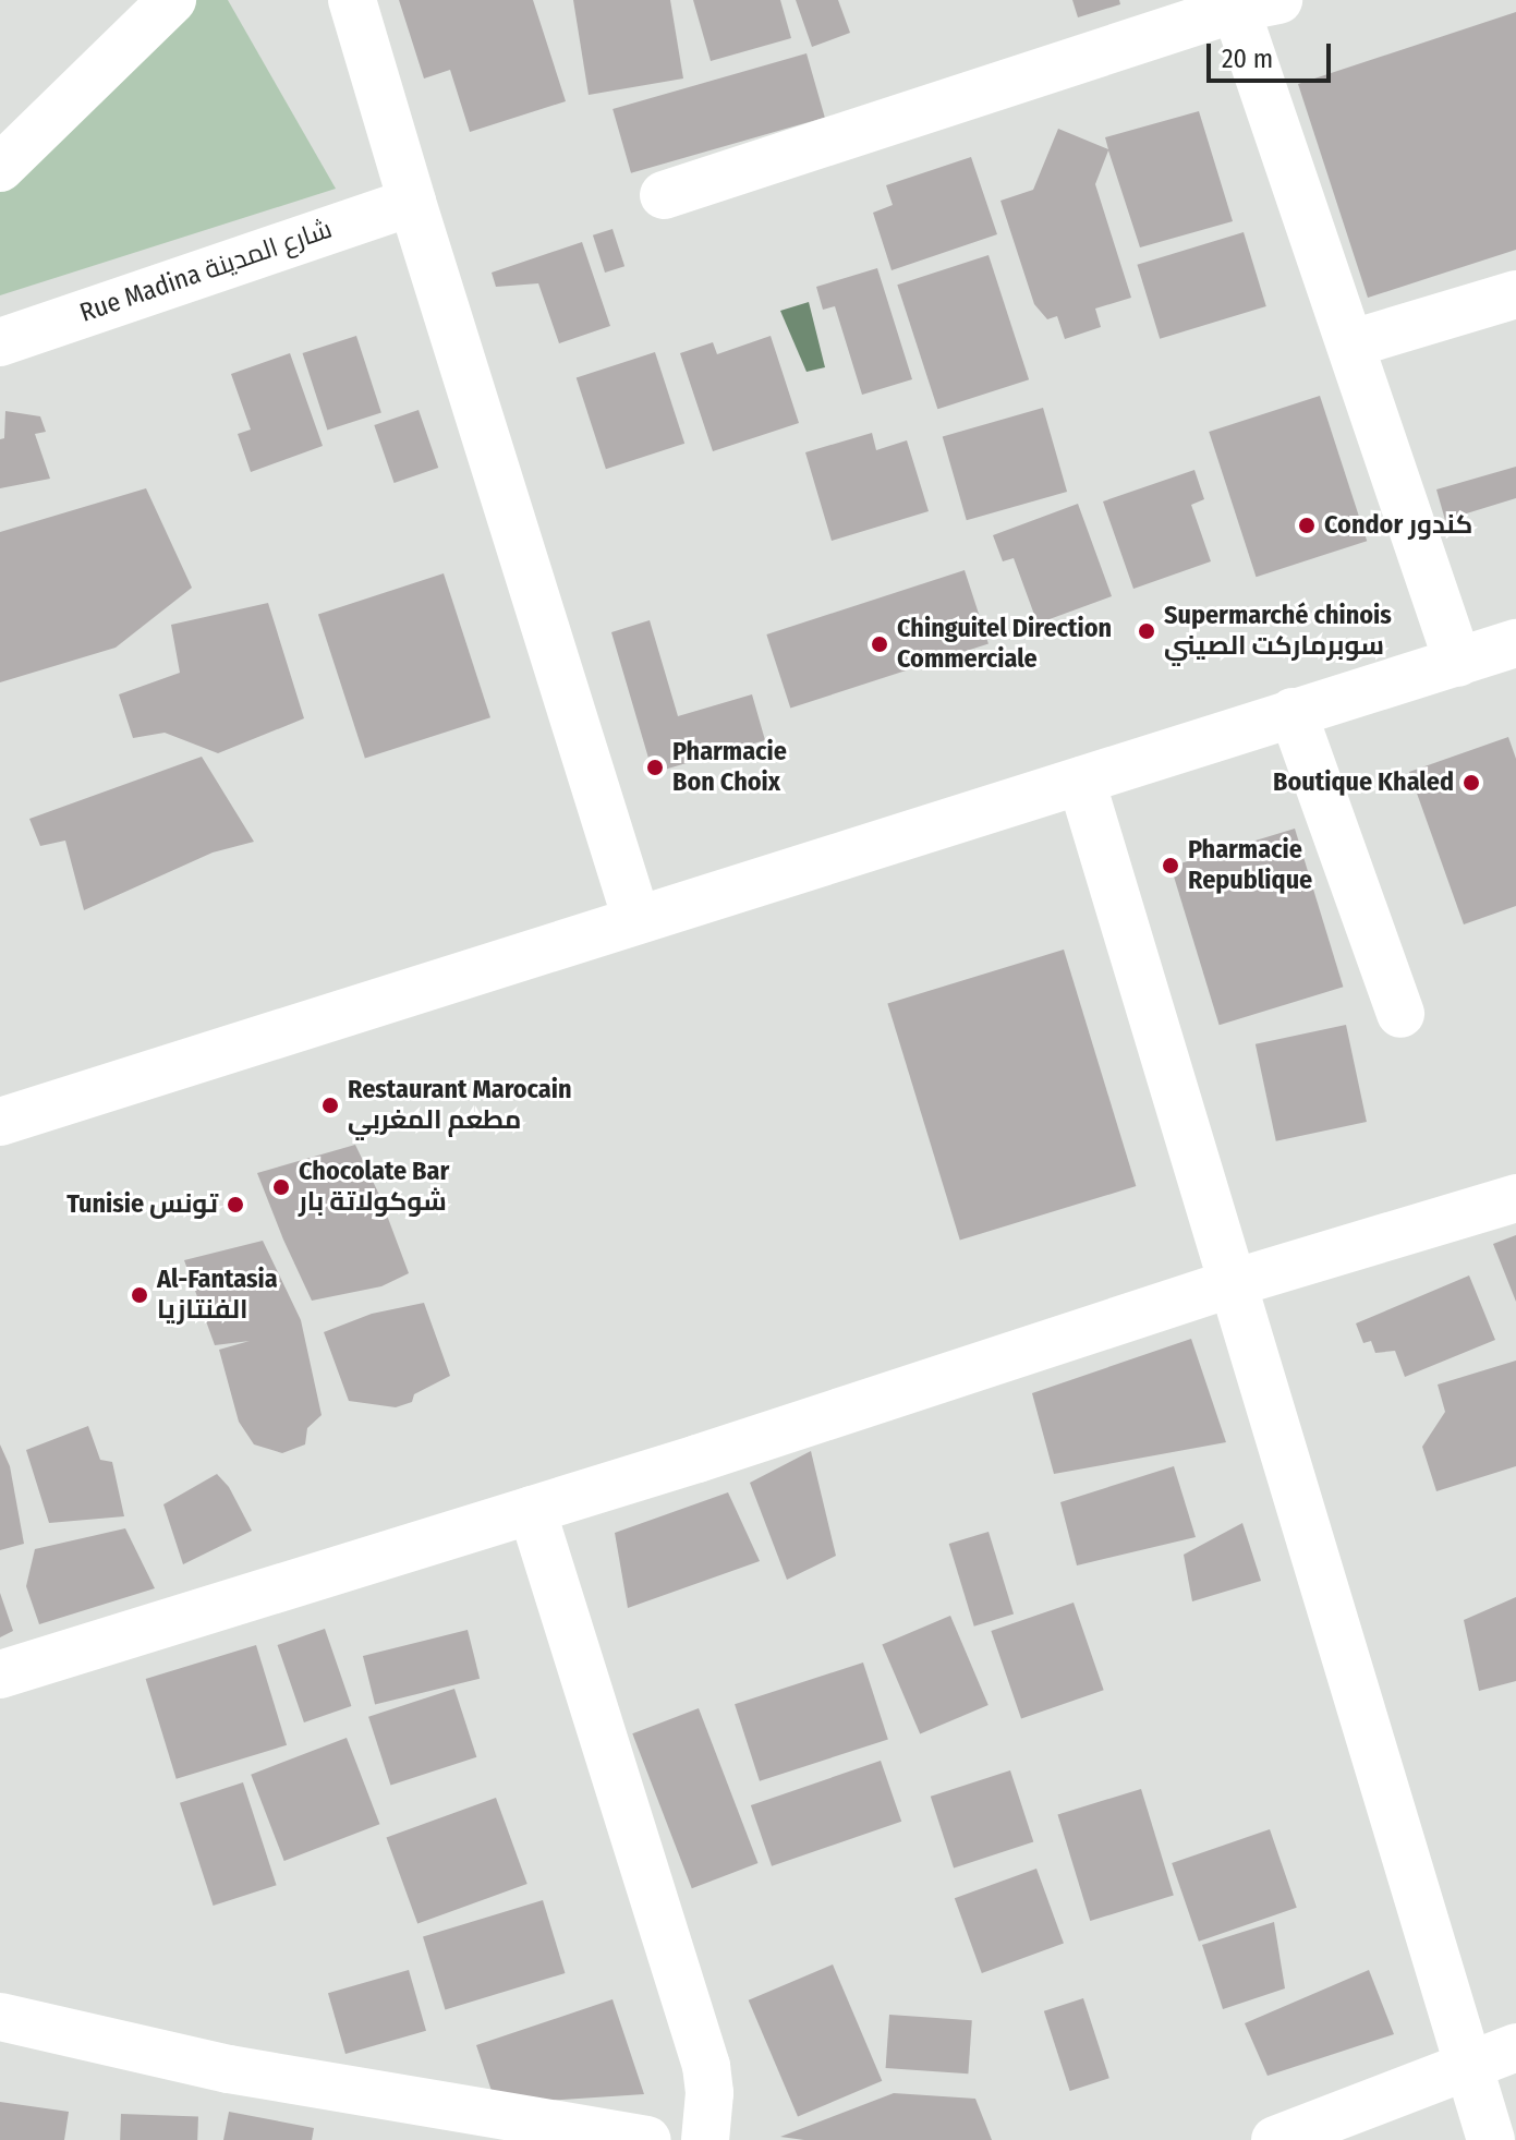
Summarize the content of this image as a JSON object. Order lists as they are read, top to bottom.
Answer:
{
  "streets": {
    "street": ["Rue Madina شارع المدينة"]
  },
  "places": [
    "Condor كندور",
    "Supermarché chinois سوبرماركت الصيني",
    "Chinguitel Direction Commerciale",
    "Pharmacie Bon Choix",
    "Boutique Khaled",
    "Pharmacie Republique",
    "Restaurant Marocain مطعم المغربي",
    "Chocolate Bar شوكولاتة بار",
    "Tunisie تونس",
    "Al-Fantasia الفنتازيا"
  ],
  "scale_bar": "20 m"
}
